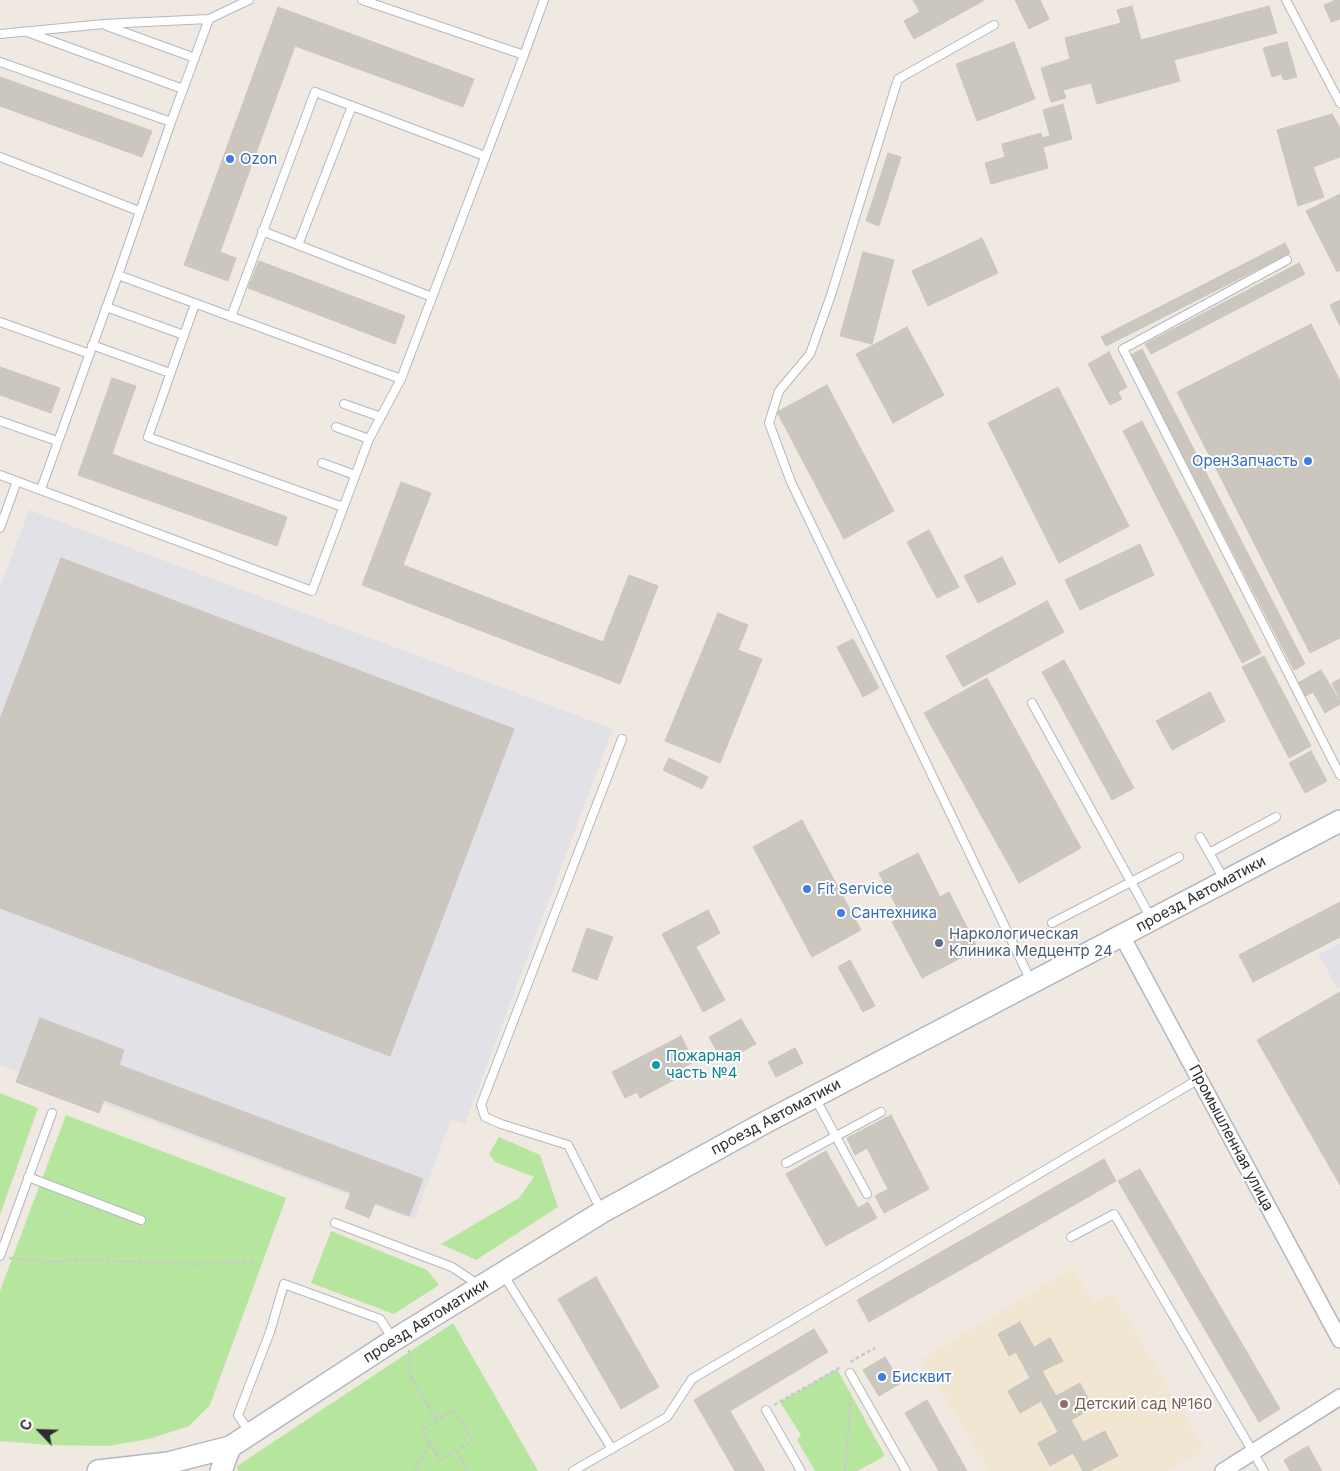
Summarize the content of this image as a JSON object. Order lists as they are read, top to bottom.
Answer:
{
  "streets": {
    "main road": ["проезд Автоматики"],
    "street": ["Промышленная улица"]
  },
  "crossings": [
    ["проезд Автоматики", "Промышленная улица"]
  ],
  "places": [
    "Ozon",
    "ОренЗапчасть",
    "Fit Service",
    "Сантехника",
    "Наркологическая Клиника Медцентр 24",
    "Пожарная часть №4",
    "Бисквит",
    "Детский сад №160"
  ],
  "north": "top left"
}
